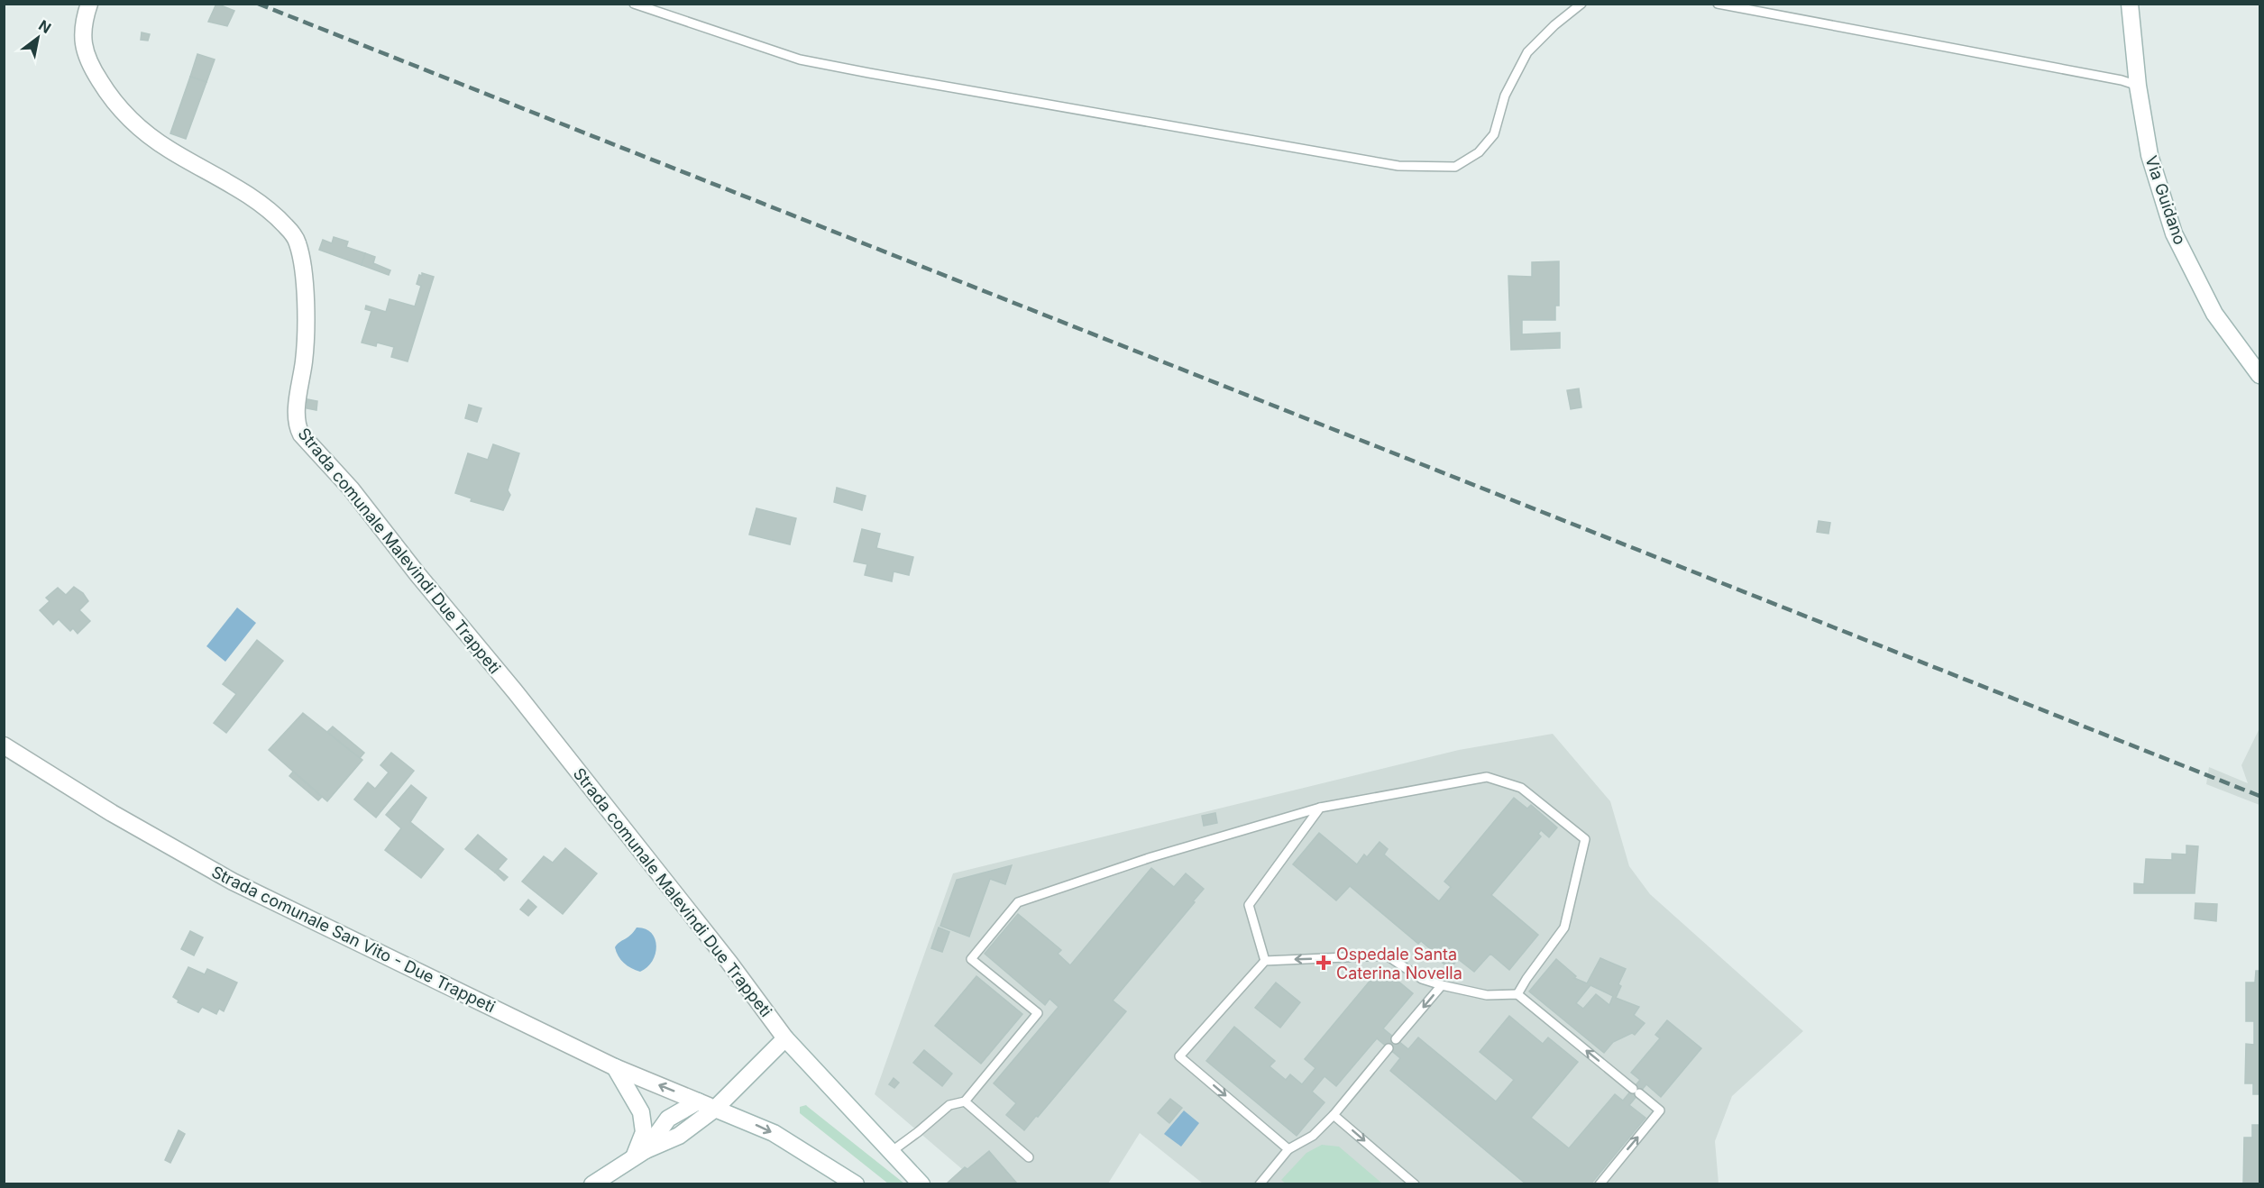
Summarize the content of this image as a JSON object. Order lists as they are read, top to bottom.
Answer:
{
  "streets": {
    "street": ["Via Guidano", "Strada comunale Malevindi Due Trappeti", "Strada comunale San Vito - Due Trappeti"]
  },
  "places": {
    "health": ["Ospedale Santa Caterina Novella"]
  },
  "north": "top right"
}
